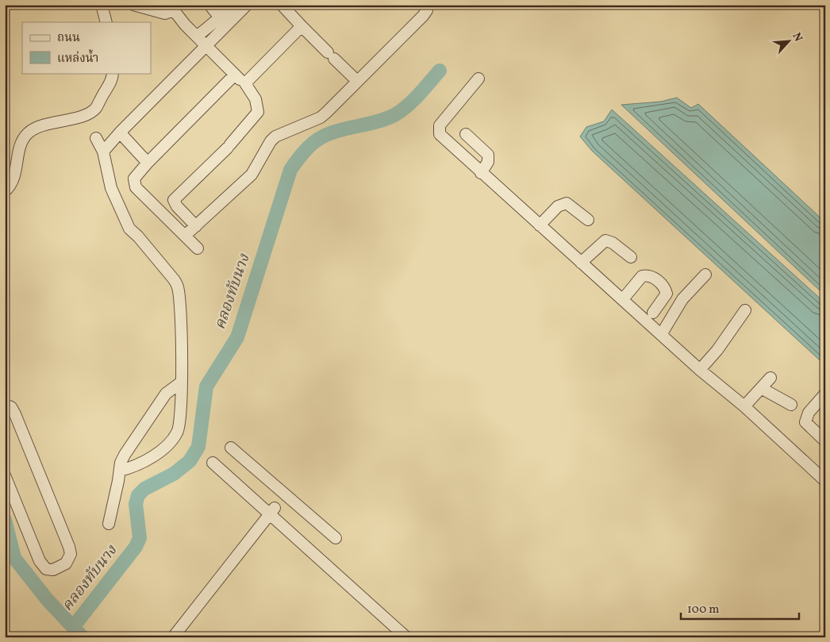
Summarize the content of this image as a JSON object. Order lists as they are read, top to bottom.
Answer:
{
  "water": ["คลองทับนาง"],
  "legend": ["ถนน", "แหล่งน้ำ"],
  "scale_bar": "100 m",
  "north": "top right"
}
